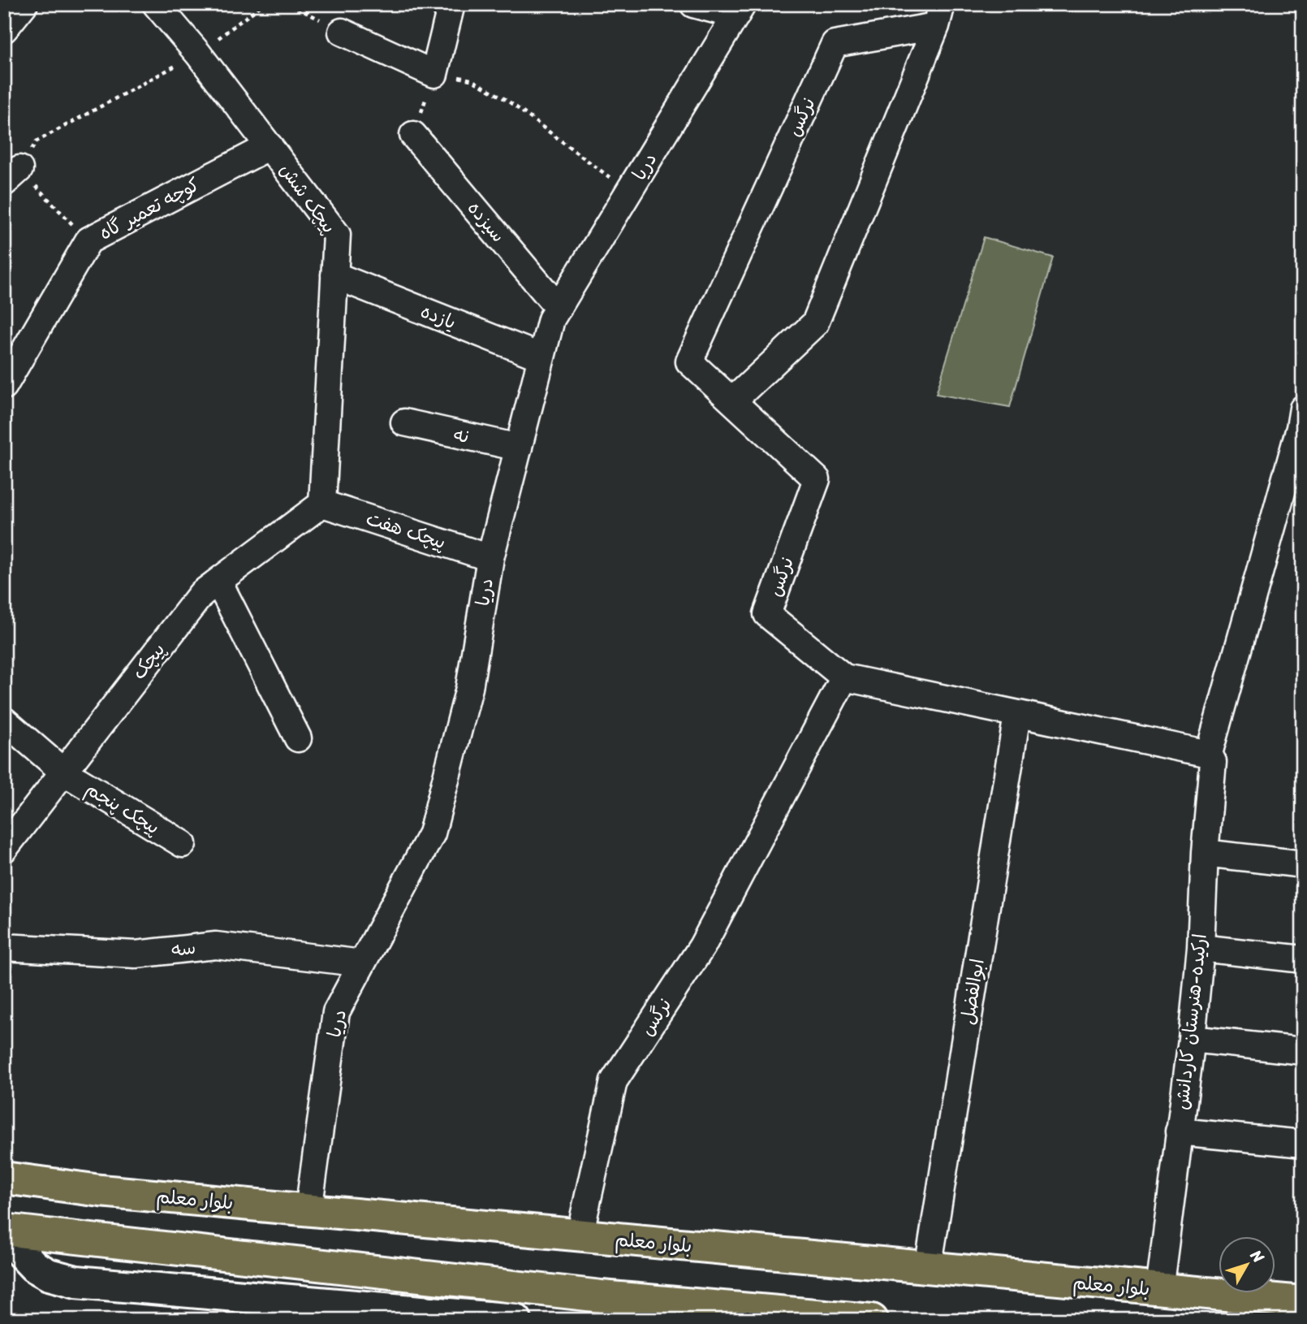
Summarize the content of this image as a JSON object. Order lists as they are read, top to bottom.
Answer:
{
  "streets": {
    "highway": ["بلوار معلم"],
    "street": [
      "نرگس",
      "دریا",
      "پیچک شش",
      "کوچه تعمیر گاه",
      "سیزده",
      "یازده",
      "نه",
      "پیچک هفت",
      "پیچک",
      "پیچک پنجم",
      "سه",
      "ابوالفضل",
      "ارکیده-هنرستان کاردانش"
    ]
  },
  "crossings": [
    ["نرگس", "بلوار معلم"],
    ["دریا", "سیزده"],
    ["دریا", "یازده"],
    ["دریا", "نه"],
    ["دریا", "پیچک هفت"],
    ["دریا", "سه"],
    ["دریا", "بلوار معلم"],
    ["پیچک شش", "کوچه تعمیر گاه"],
    ["پیچک شش", "یازده"],
    ["پیچک شش", "پیچک هفت"],
    ["پیچک شش", "پیچک"],
    ["پیچک هفت", "پیچک"],
    ["پیچک", "پیچک پنجم"],
    ["ابوالفضل", "بلوار معلم"],
    ["ارکیده-هنرستان کاردانش", "بلوار معلم"]
  ],
  "north": "top right"
}
